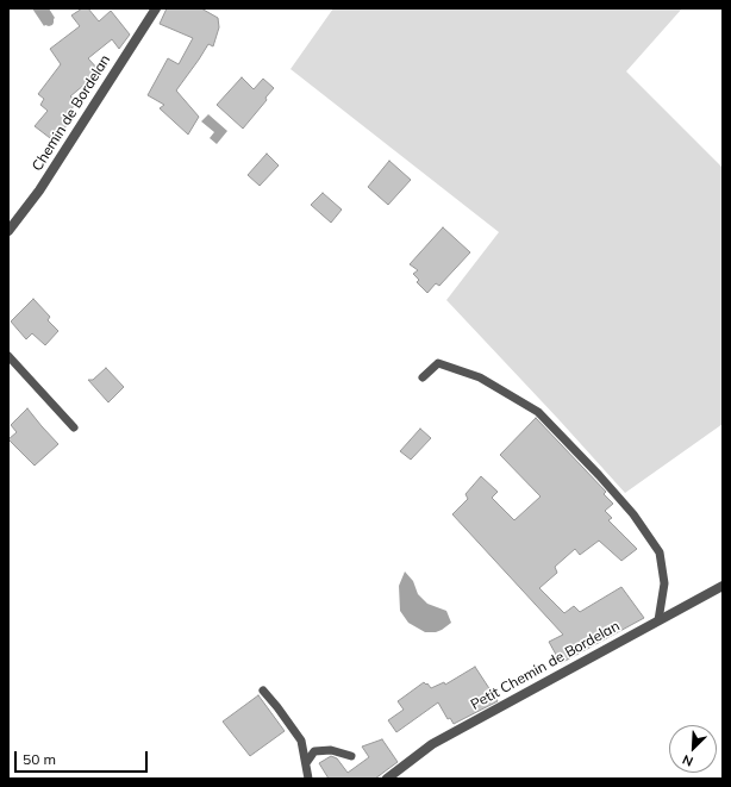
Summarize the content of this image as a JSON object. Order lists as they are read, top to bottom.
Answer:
{
  "streets": {
    "street": ["Chemin de Bordelan", "Petit Chemin de Bordelan"]
  },
  "scale_bar": "50 m",
  "north": "bottom left"
}
